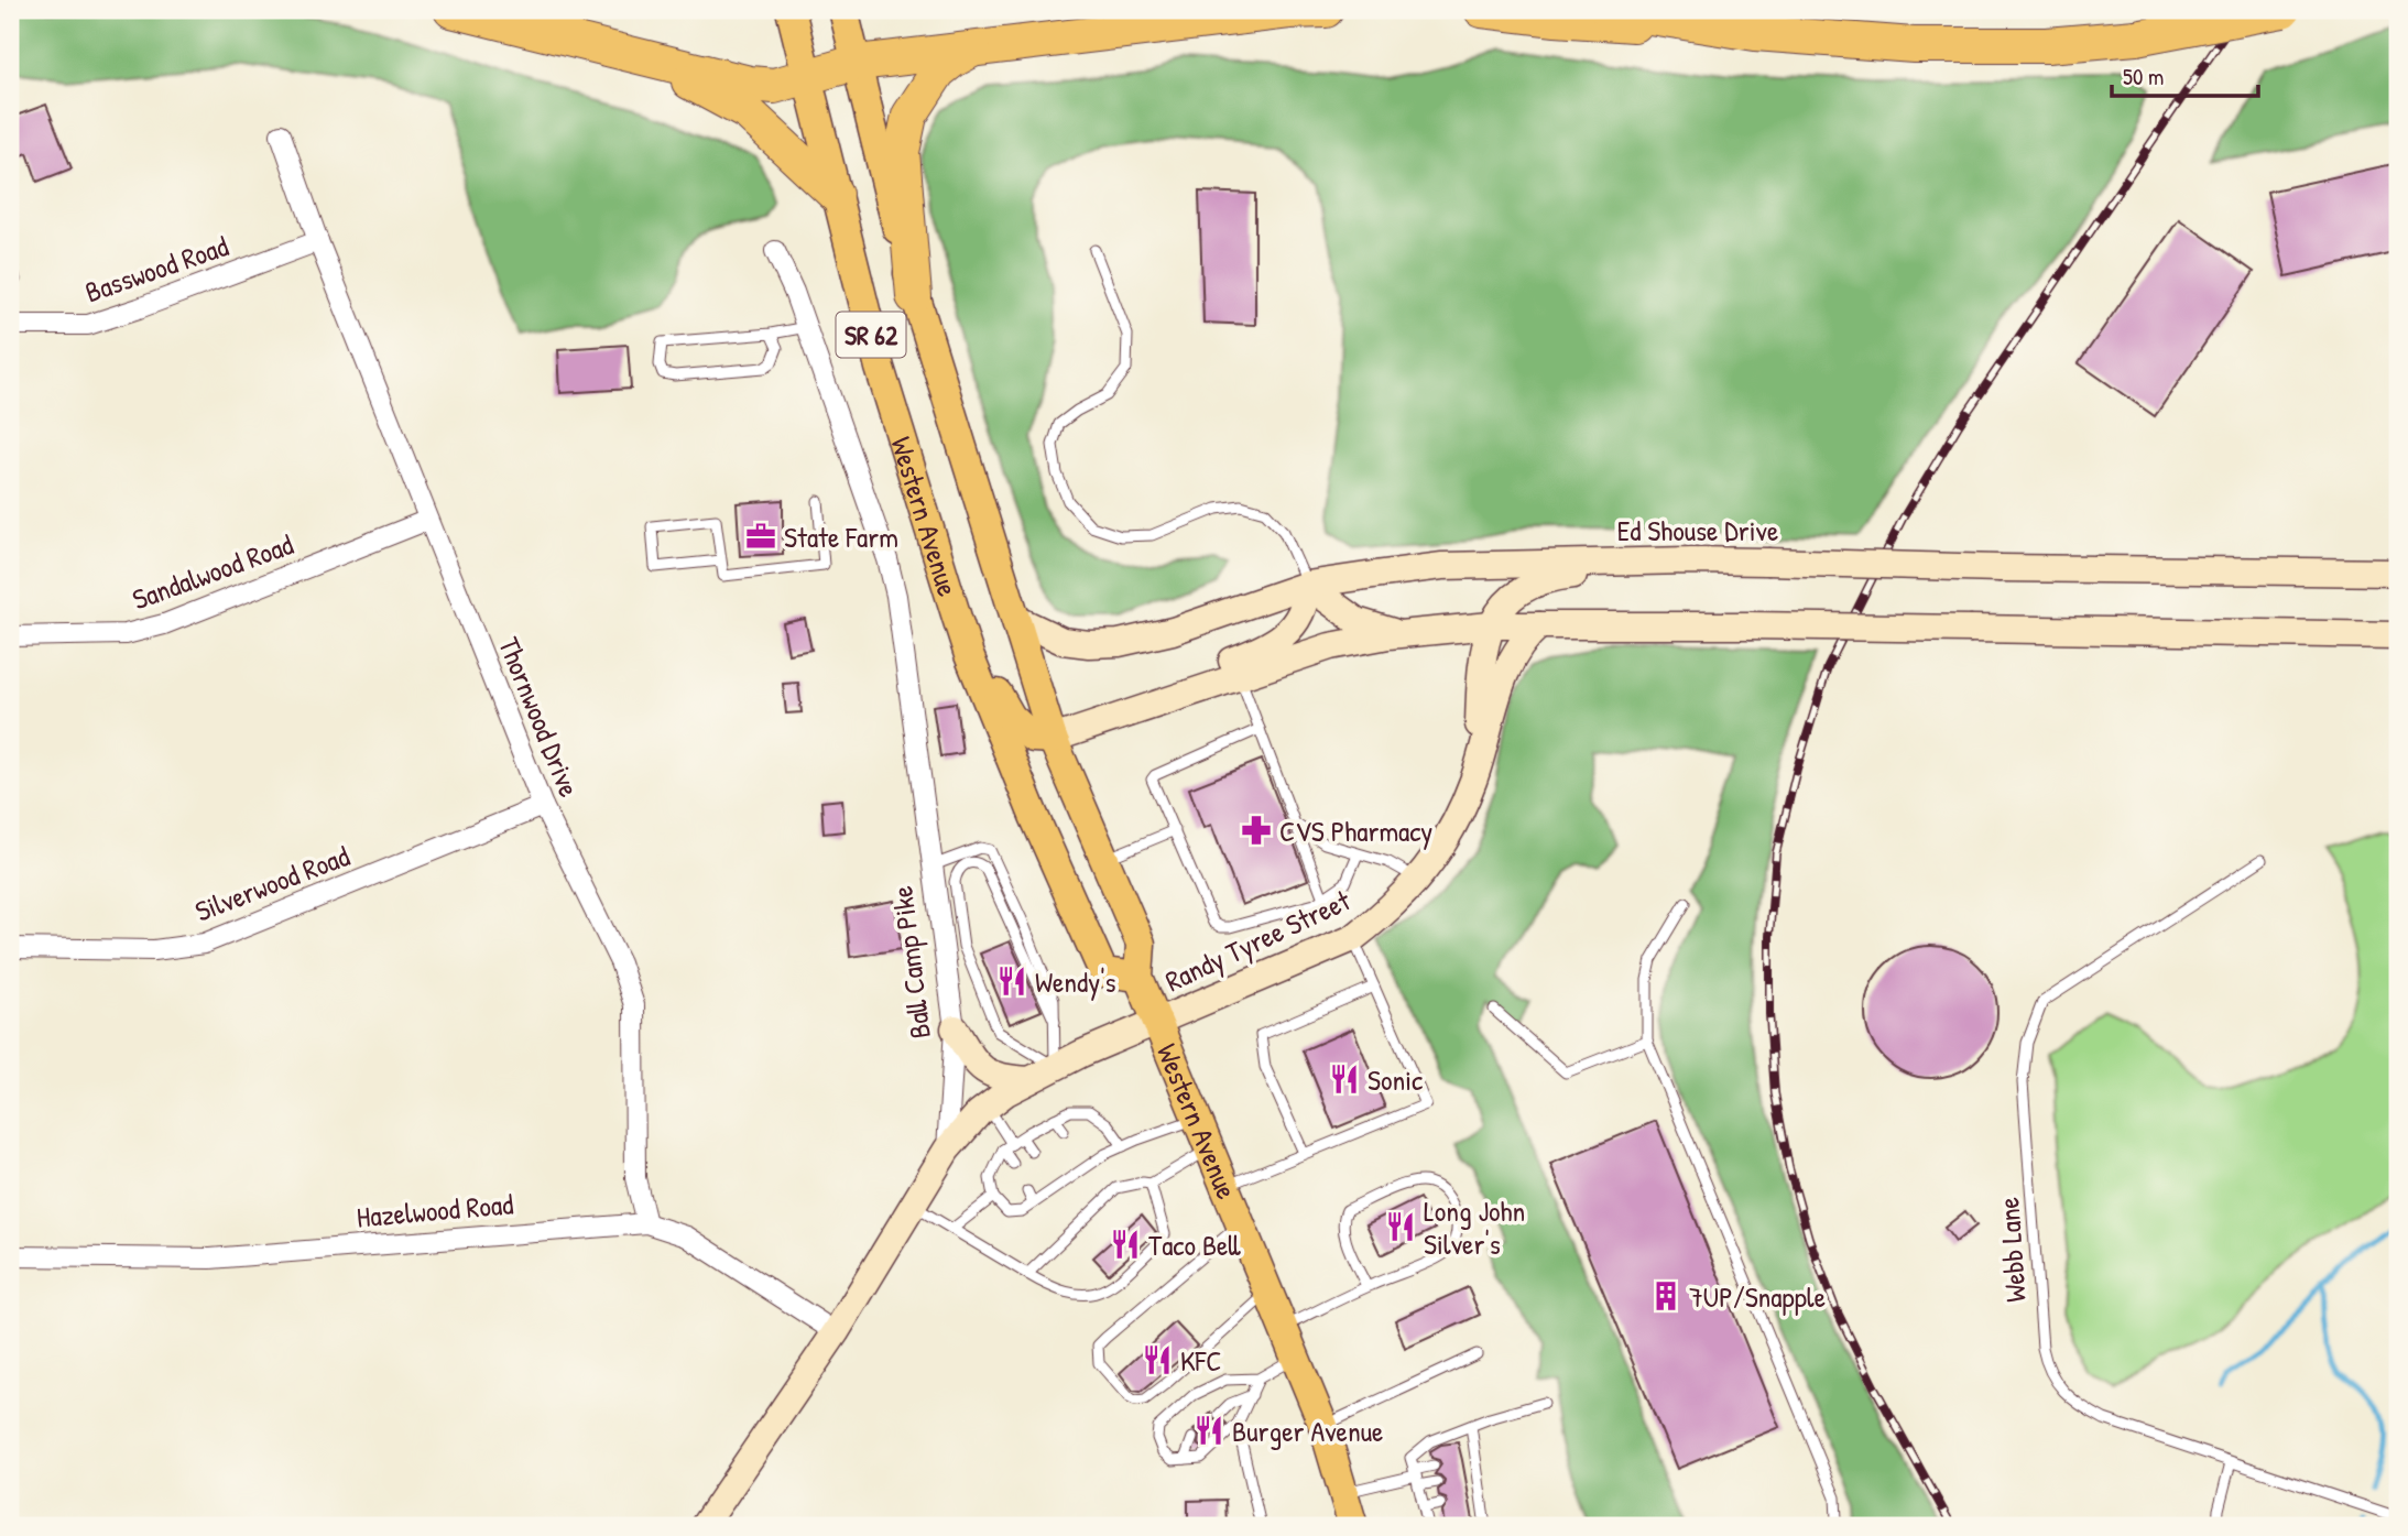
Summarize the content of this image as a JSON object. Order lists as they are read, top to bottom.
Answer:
{
  "streets": {
    "main road": ["SR 62", "Western Avenue"],
    "street": [
      "Basswood Road",
      "Ed Shouse Drive",
      "Sandalwood Road",
      "Thornwood Drive",
      "Silverwood Road",
      "Randy Tyree Street",
      "Ball Camp Pike",
      "Hazelwood Road"
    ],
    "lane": ["Webb Lane"]
  },
  "crossings": [
    ["Basswood Road", "Thornwood Drive"],
    ["Western Avenue", "Ed Shouse Drive"],
    ["Western Avenue", "Randy Tyree Street"],
    ["Sandalwood Road", "Thornwood Drive"],
    ["Thornwood Drive", "Silverwood Road"],
    ["Thornwood Drive", "Hazelwood Road"],
    ["Randy Tyree Street", "Ball Camp Pike"],
    ["Ball Camp Pike", "Hazelwood Road"]
  ],
  "places": {
    "office": ["State Farm"],
    "pharmacy": ["CVS Pharmacy"],
    "restaurant": [
      "Wendy's",
      "Sonic",
      "Long John Silver's",
      "Taco Bell",
      "KFC",
      "Burger Avenue"
    ],
    "building": ["7UP/Snapple"]
  },
  "scale_bar": "50 m"
}
